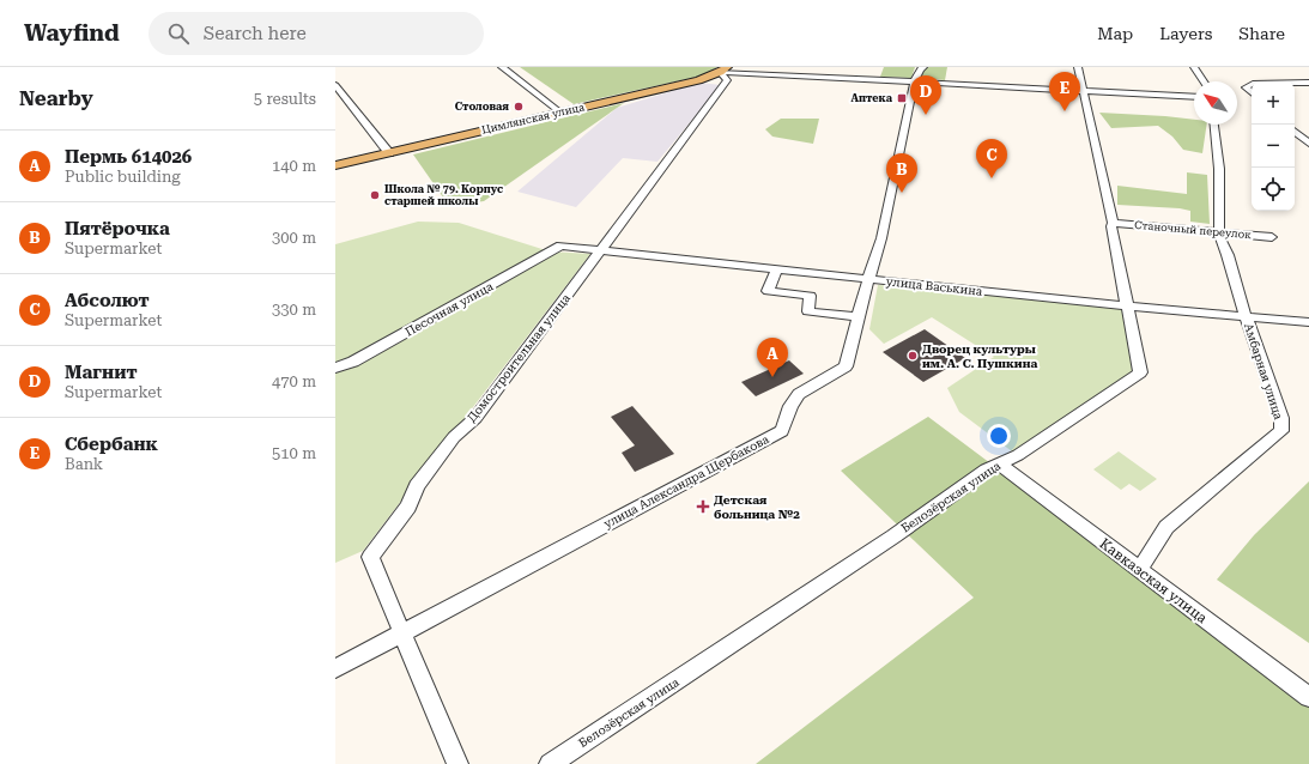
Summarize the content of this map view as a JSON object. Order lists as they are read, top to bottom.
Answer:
{
  "streets": {
    "main road": ["Цимлянская улица"],
    "street": [
      "Станочный переулок",
      "улица Васькина",
      "Песочная улица",
      "Домостроительная улица",
      "Амбарная улица",
      "улица Александра Щербакова",
      "Белозёрская улица",
      "Кавказская улица"
    ]
  },
  "crossings": [
    ["Цимлянская улица", "Домостроительная улица"],
    ["Станочный переулок", "Амбарная улица"],
    ["Станочный переулок", "Белозёрская улица"],
    ["улица Васькина", "Песочная улица"],
    ["улица Васькина", "Домостроительная улица"],
    ["улица Васькина", "Амбарная улица"],
    ["улица Васькина", "улица Александра Щербакова"],
    ["улица Васькина", "Белозёрская улица"],
    ["Домостроительная улица", "улица Александра Щербакова"],
    ["Амбарная улица", "Кавказская улица"],
    ["Белозёрская улица", "Кавказская улица"]
  ],
  "places": {
    "transit": ["Аптека"],
    "other": ["Столовая", "Школа № 79. Корпус старшей школы", "Дворец культуры им. А. С. Пушкина"],
    "health": ["Детская больница №2"]
  },
  "north": "top left",
  "page": {
    "header": "Wayfind",
    "search": "Search here",
    "nav": ["Map", "Layers", "Share"],
    "heading": ["Nearby", "5 results"],
    "pins": [
      "E",
      "D",
      "C",
      "B",
      "A"
    ],
    "map_buttons": ["+", "−"],
    "list": [
      {
        "mark": "A",
        "name": "Пермь 614026",
        "note": "Public building",
        "value": "140 m"
      },
      {
        "mark": "B",
        "name": "Пятёрочка",
        "note": "Supermarket",
        "value": "300 m"
      },
      {
        "mark": "C",
        "name": "Абсолют",
        "note": "Supermarket",
        "value": "330 m"
      },
      {
        "mark": "D",
        "name": "Магнит",
        "note": "Supermarket",
        "value": "470 m"
      },
      {
        "mark": "E",
        "name": "Сбербанк",
        "note": "Bank",
        "value": "510 m"
      }
    ]
  }
}
